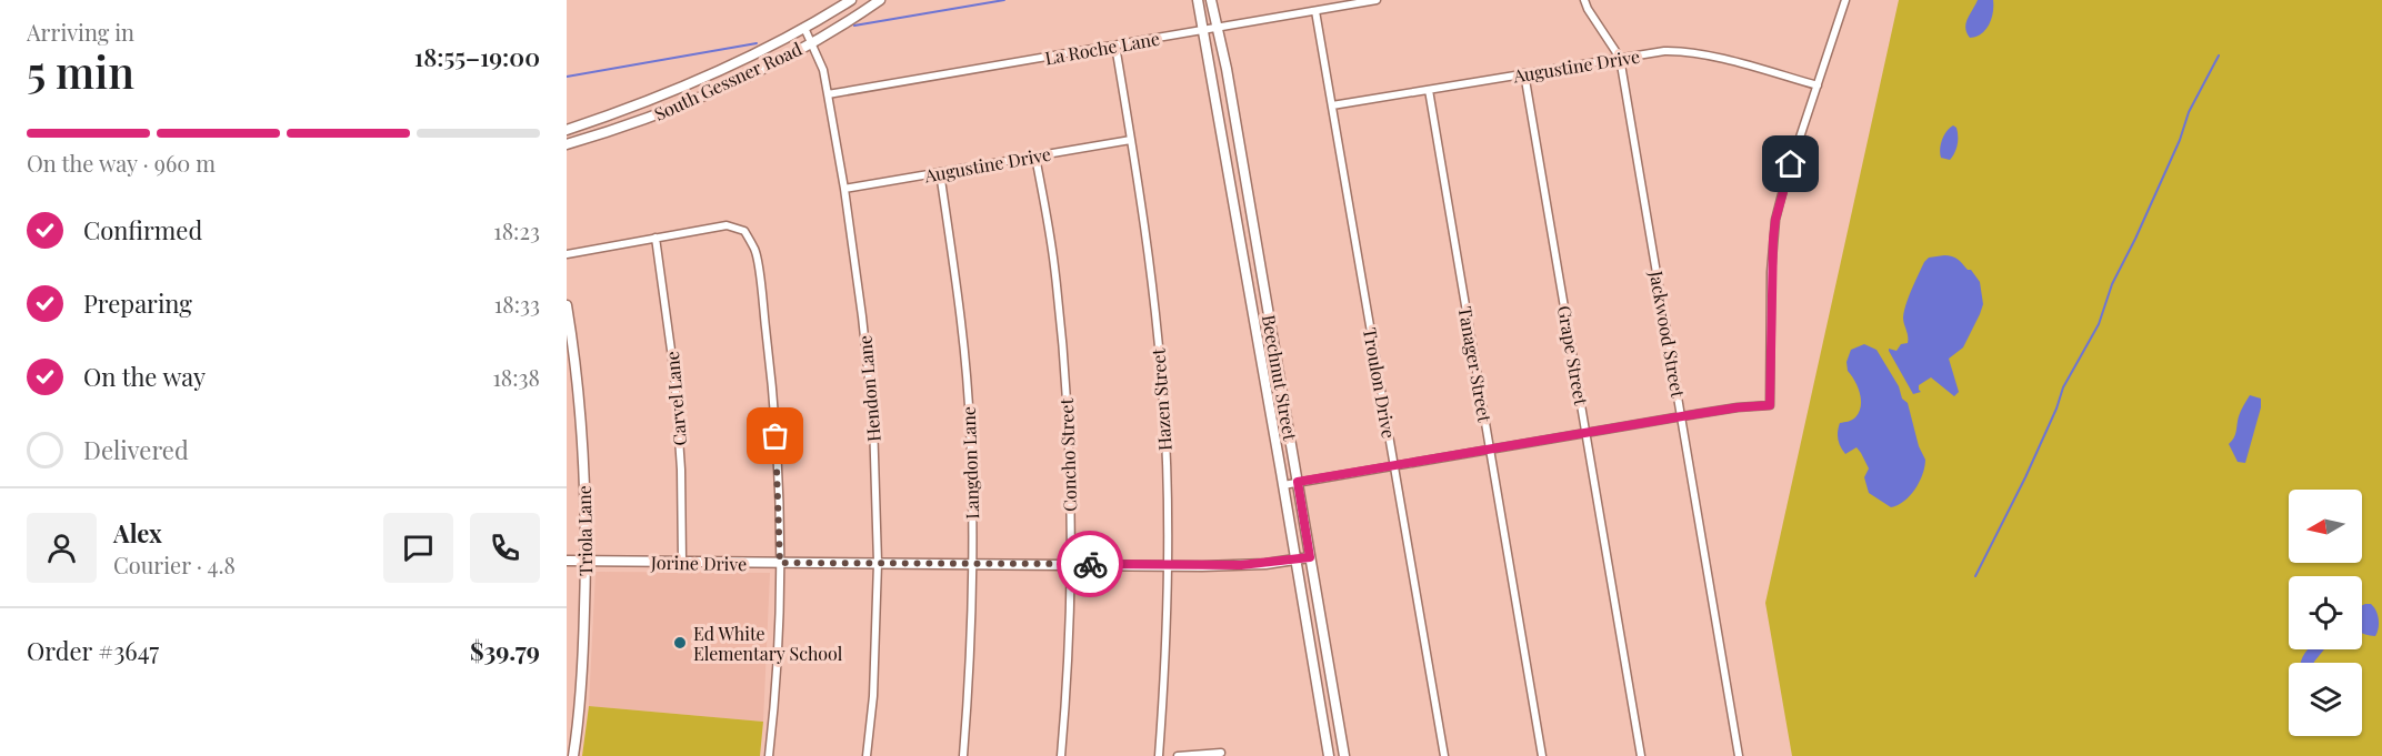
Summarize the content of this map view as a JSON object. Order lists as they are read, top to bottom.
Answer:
{
  "streets": {
    "main road": [
      "South Gessner Road",
      "Beechnut Street",
      "Triola Lane",
      "Jorine Drive"
    ],
    "street": [
      "La Roche Lane",
      "Augustine Drive",
      "Jackwood Street",
      "Grape Street",
      "Tanager Street",
      "Troulon Drive",
      "Hendon Lane",
      "Carvel Lane",
      "Hazen Street",
      "Concho Street",
      "Langdon Lane"
    ]
  },
  "crossings": [
    ["La Roche Lane", "Beechnut Street"],
    ["La Roche Lane", "Troulon Drive"],
    ["La Roche Lane", "Hendon Lane"],
    ["La Roche Lane", "Hazen Street"],
    ["Augustine Drive", "Jackwood Street"],
    ["Augustine Drive", "Grape Street"],
    ["Augustine Drive", "Tanager Street"],
    ["Augustine Drive", "Troulon Drive"],
    ["Augustine Drive", "Hendon Lane"],
    ["Augustine Drive", "Hazen Street"],
    ["Augustine Drive", "Concho Street"],
    ["Augustine Drive", "Langdon Lane"],
    ["South Gessner Road", "Hendon Lane"],
    ["Beechnut Street", "Jorine Drive"],
    ["Hendon Lane", "Jorine Drive"],
    ["Carvel Lane", "Jorine Drive"],
    ["Hazen Street", "Jorine Drive"],
    ["Concho Street", "Jorine Drive"],
    ["Langdon Lane", "Jorine Drive"],
    ["Triola Lane", "Jorine Drive"]
  ],
  "places": ["Ed White Elementary School"],
  "north": "left",
  "page": {
    "heading": ["5 min", "Arriving in", "18:55–19:00"],
    "panel": [
      "Alex",
      "Courier · 4.8",
      "Order #3647",
      "$39.79"
    ],
    "bar": "On the way · 960 m",
    "list": [
      ["Confirmed", "18:23"],
      ["Preparing", "18:33"],
      ["On the way", "18:38"],
      "Delivered"
    ]
  }
}
